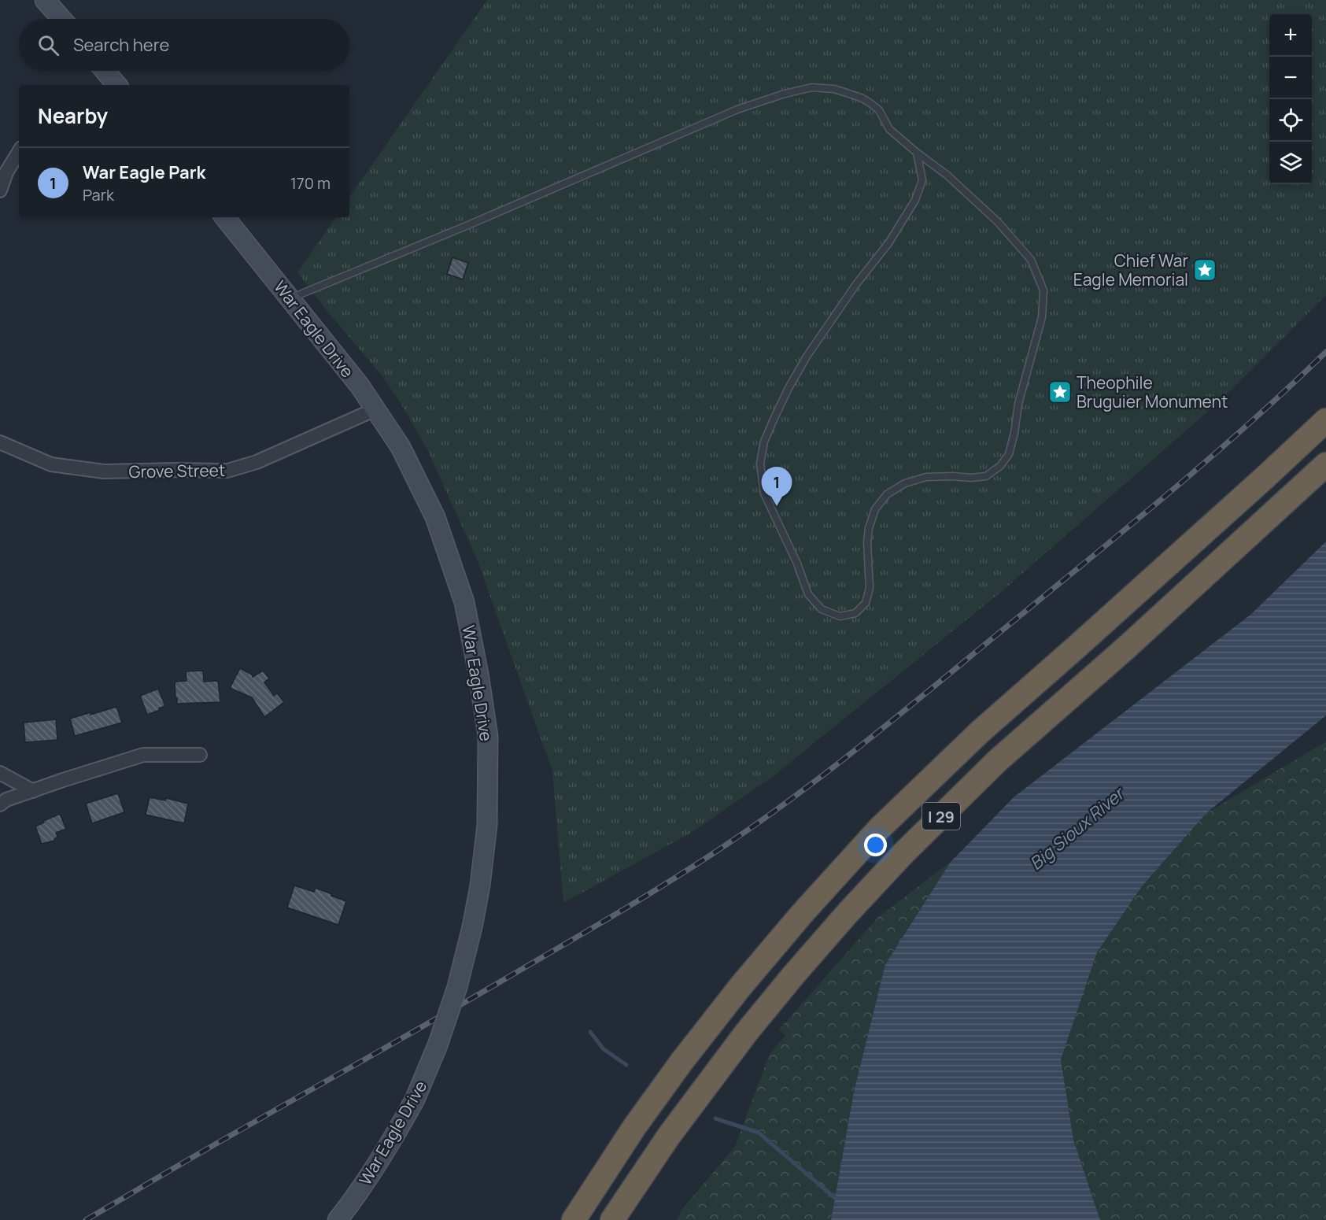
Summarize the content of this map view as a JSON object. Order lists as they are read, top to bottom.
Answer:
{
  "streets": {
    "highway": ["I 29"],
    "main road": ["War Eagle Drive"],
    "street": ["Grove Street"]
  },
  "crossings": [
    ["War Eagle Drive", "Grove Street"]
  ],
  "water": ["Big Sioux River"],
  "places": {
    "place": ["Chief War Eagle Memorial", "Theophile Bruguier Monument"]
  },
  "page": {
    "map_buttons": ["+", "−"],
    "search": "Search here",
    "heading": "Nearby",
    "list": [
      {
        "mark": "1",
        "name": "War Eagle Park",
        "note": "Park",
        "value": "170 m"
      }
    ],
    "pins": "1"
  }
}
